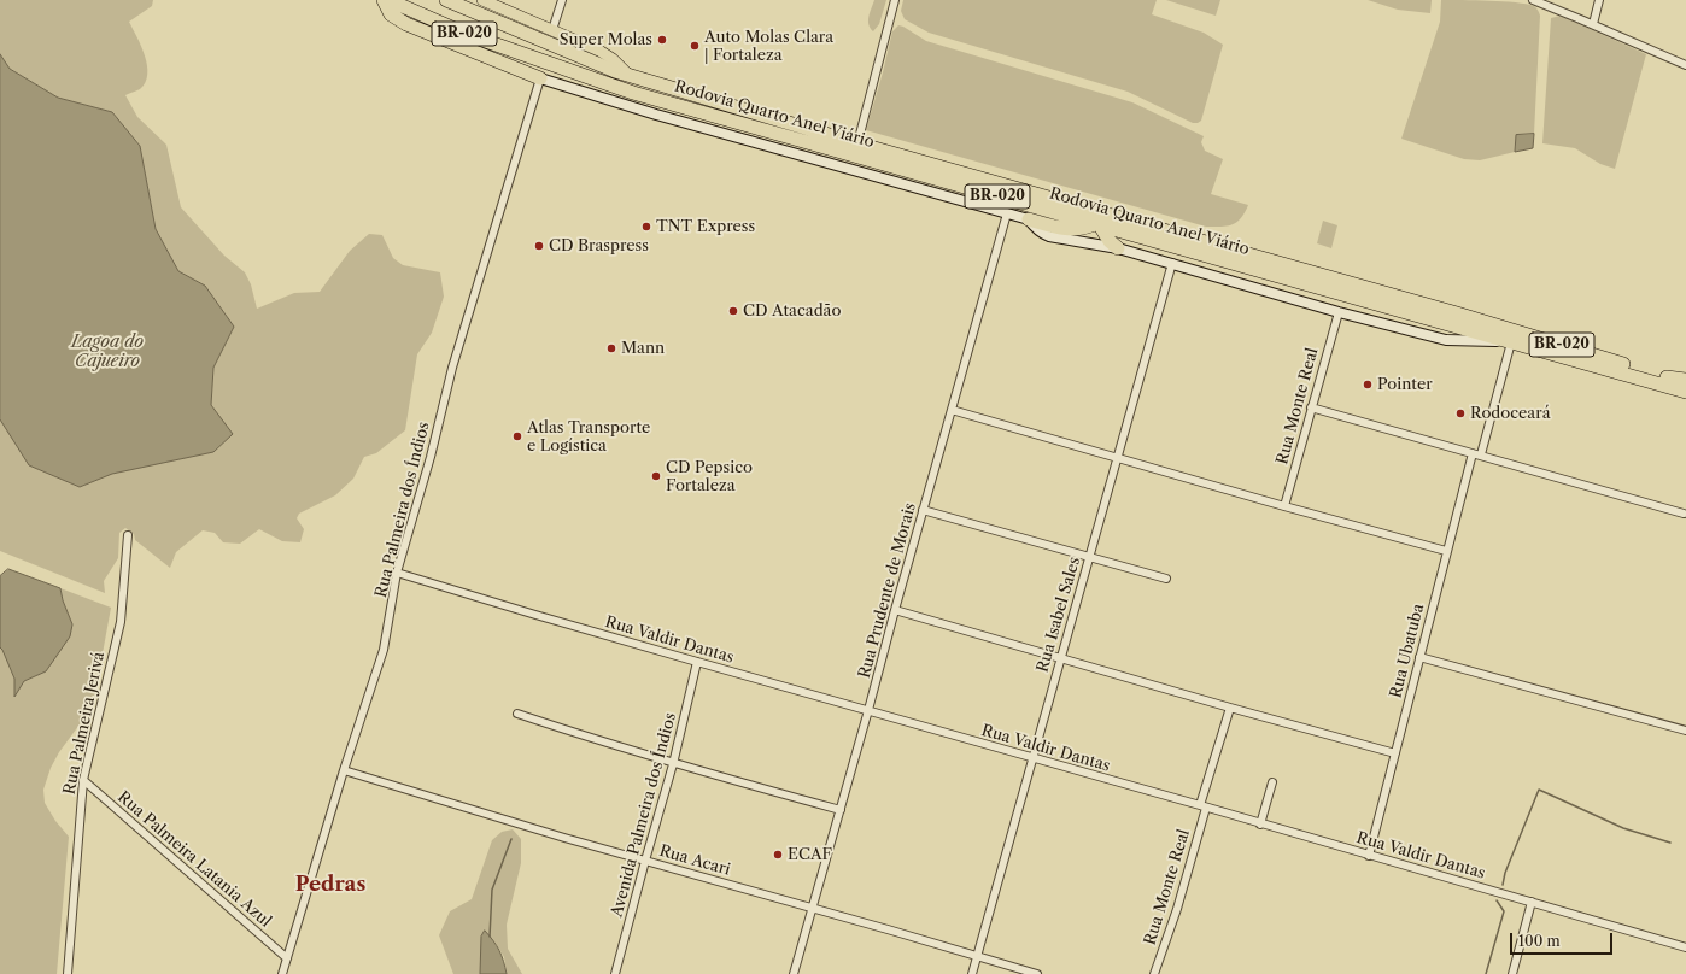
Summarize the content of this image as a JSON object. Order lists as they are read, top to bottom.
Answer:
{
  "streets": {
    "highway": ["BR-020", "Rodovia Quarto Anel Viário"],
    "street": [
      "Rua Monte Real",
      "Rua Palmeira dos Índios",
      "Rua Prudente de Morais",
      "Rua Isabel Sales",
      "Rua Valdir Dantas",
      "Rua Ubatuba",
      "Rua Palmeira Jerivá",
      "Avenida Palmeira dos Índios",
      "Rua Palmeira Latania Azul",
      "Rua Acari"
    ]
  },
  "crossings": [
    ["BR-020", "Rodovia Quarto Anel Viário"],
    ["Rodovia Quarto Anel Viário", "Rua Ubatuba"],
    ["Rua Monte Real", "Rua Valdir Dantas"],
    ["Rua Palmeira dos Índios", "Rua Valdir Dantas"],
    ["Rua Palmeira dos Índios", "Rua Palmeira Latania Azul"],
    ["Rua Palmeira dos Índios", "Rua Acari"],
    ["Rua Prudente de Morais", "Rua Valdir Dantas"],
    ["Rua Prudente de Morais", "Rua Acari"],
    ["Rua Isabel Sales", "Rua Valdir Dantas"],
    ["Rua Isabel Sales", "Rua Acari"],
    ["Rua Valdir Dantas", "Rua Ubatuba"],
    ["Rua Valdir Dantas", "Avenida Palmeira dos Índios"],
    ["Rua Palmeira Jerivá", "Rua Palmeira Latania Azul"],
    ["Avenida Palmeira dos Índios", "Rua Acari"]
  ],
  "districts": ["Pedras"],
  "water": ["Lagoa do Cajueiro"],
  "places": [
    "Super Molas",
    "Auto Molas Clara | Fortaleza",
    "TNT Express",
    "CD Braspress",
    "CD Atacadão",
    "Mann",
    "Pointer",
    "Rodoceará",
    "Atlas Transporte e Logística",
    "CD Pepsico Fortaleza",
    "ECAF"
  ],
  "scale_bar": "100 m"
}
